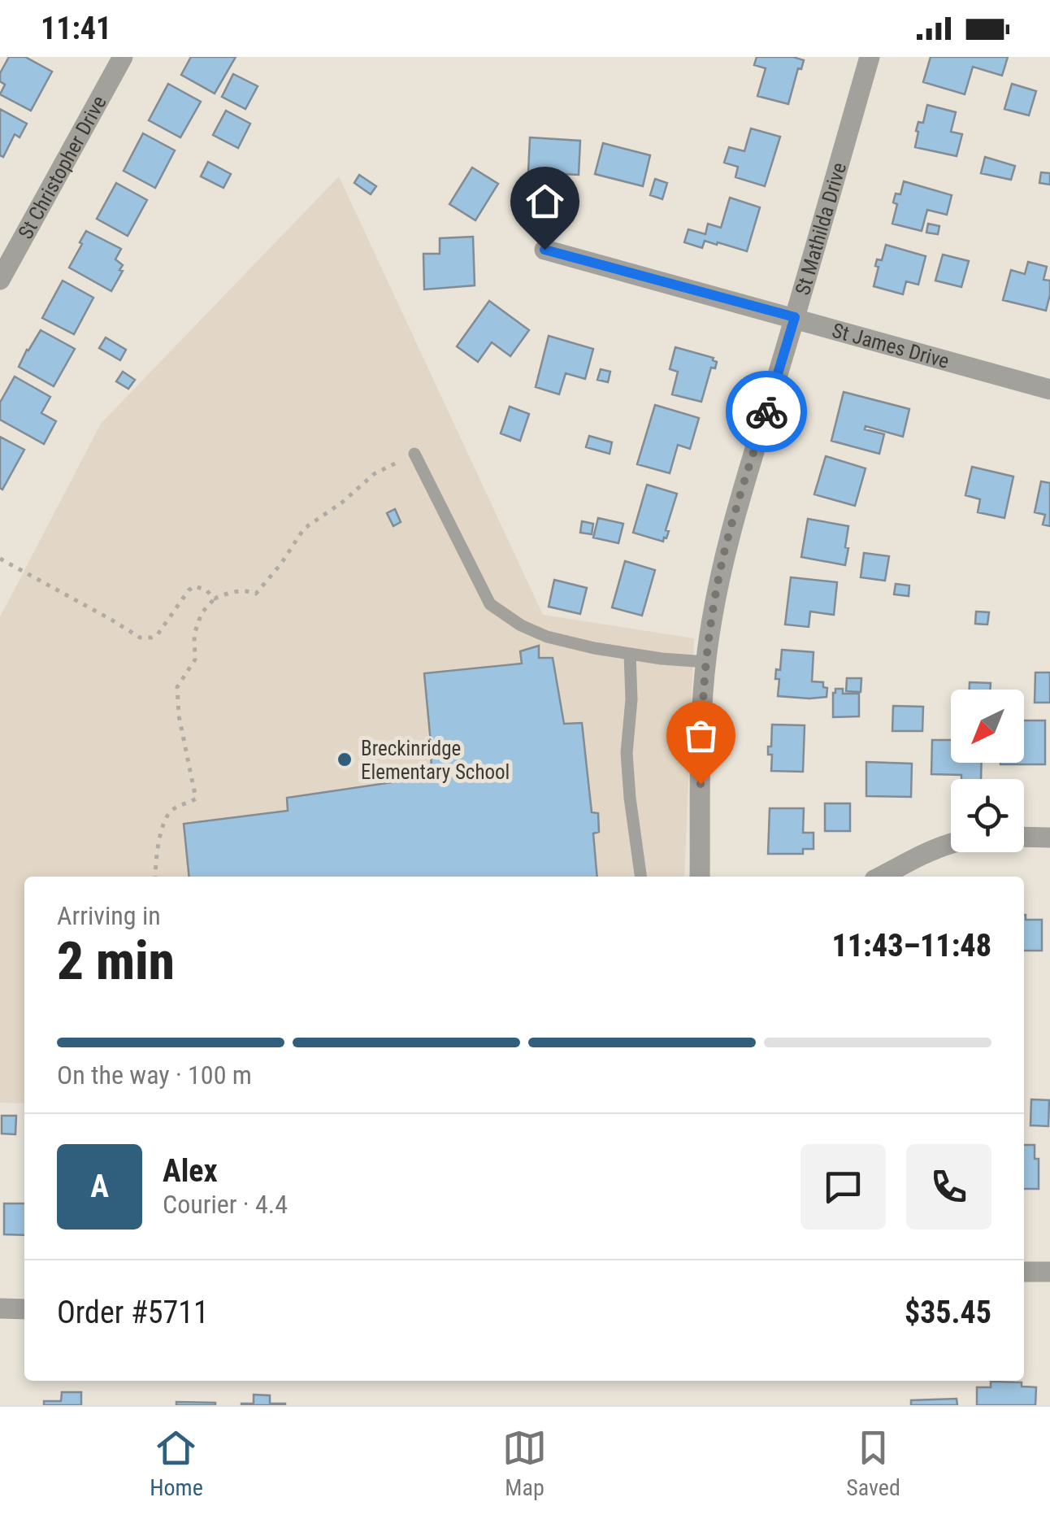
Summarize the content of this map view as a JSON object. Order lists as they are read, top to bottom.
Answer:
{
  "streets": {
    "street": ["St Christopher Drive", "St Mathilda Drive", "St James Drive"]
  },
  "crossings": [
    ["St Mathilda Drive", "St James Drive"]
  ],
  "places": ["Breckinridge Elementary School"],
  "north": "bottom left",
  "page": {
    "status": "11:41",
    "heading": ["2 min", "Arriving in", "11:43–11:48"],
    "panel": [
      "Alex",
      "Courier · 4.4",
      "Order #5711",
      "$35.45"
    ],
    "bar": "On the way · 100 m",
    "round": "A",
    "tabs": ["Home", "Map", "Saved"]
  }
}
